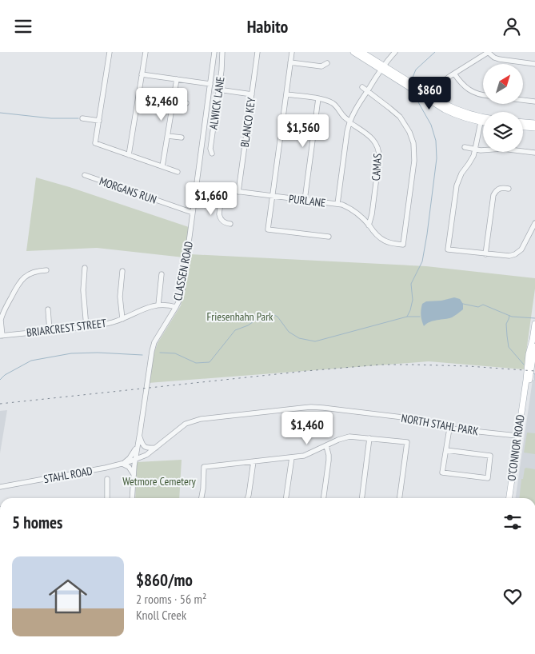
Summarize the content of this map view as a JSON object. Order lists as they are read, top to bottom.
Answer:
{
  "streets": {
    "main road": ["O'CONNOR ROAD"],
    "street": [
      "ALWICK LANE",
      "BLANCO KEY",
      "CAMAS",
      "MORGANS RUN",
      "PURLANE",
      "CLASSEN ROAD",
      "BRIARCREST STREET",
      "NORTH STAHL PARK",
      "STAHL ROAD"
    ]
  },
  "crossings": [
    ["BLANCO KEY", "PURLANE"],
    ["CAMAS", "PURLANE"],
    ["MORGANS RUN", "CLASSEN ROAD"],
    ["PURLANE", "CLASSEN ROAD"],
    ["CLASSEN ROAD", "BRIARCREST STREET"],
    ["CLASSEN ROAD", "NORTH STAHL PARK"],
    ["CLASSEN ROAD", "STAHL ROAD"],
    ["NORTH STAHL PARK", "O'CONNOR ROAD"],
    ["NORTH STAHL PARK", "STAHL ROAD"]
  ],
  "parks": ["Friesenhahn Park", "Wetmore Cemetery"],
  "north": "top right",
  "page": {
    "header": "Habito",
    "price": [
      "$860",
      "$2,460",
      "$1,560",
      "$1,660",
      "$1,460"
    ],
    "heading": "5 homes",
    "list": [
      {
        "name": "$860/mo",
        "note": "2 rooms · 56 m² · Knoll Creek"
      }
    ]
  }
}
